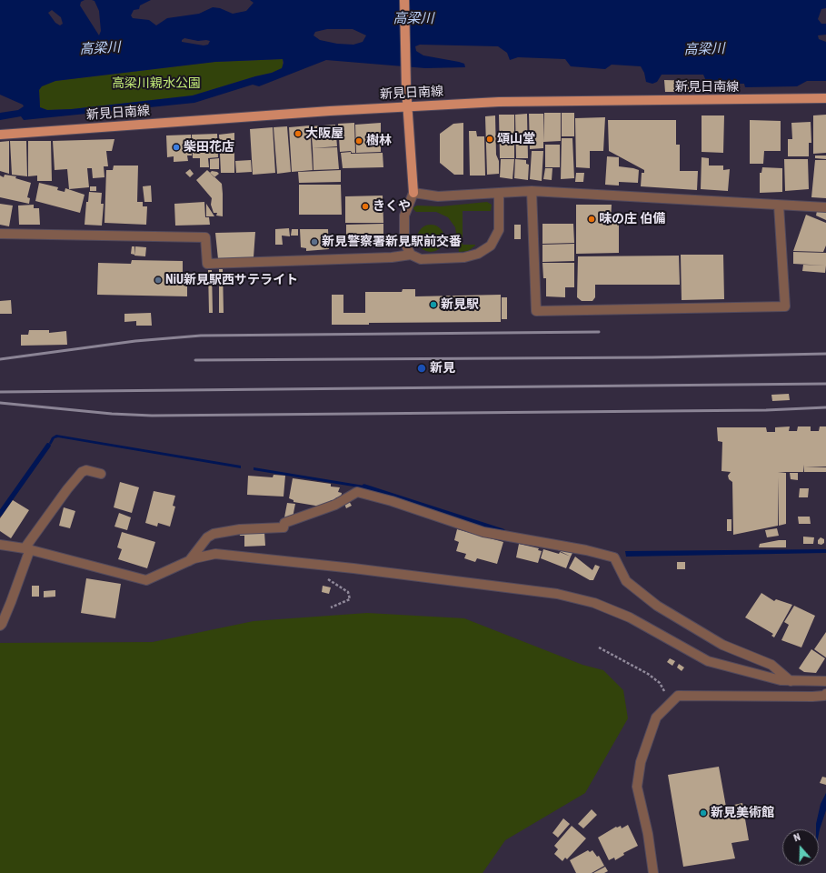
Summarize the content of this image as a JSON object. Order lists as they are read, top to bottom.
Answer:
{
  "streets": {
    "main road": ["新見日南線"]
  },
  "water": ["高梁川"],
  "parks": ["高梁川親水公園"],
  "places": [
    "大阪屋",
    "頌山堂",
    "樹林",
    "柴田花店",
    "きくや",
    "味の庄 伯備",
    "新見警察署新見駅前交番",
    "NiU新見駅西サテライト",
    "新見駅",
    "新見",
    "新見美術館"
  ],
  "north": "top"
}
